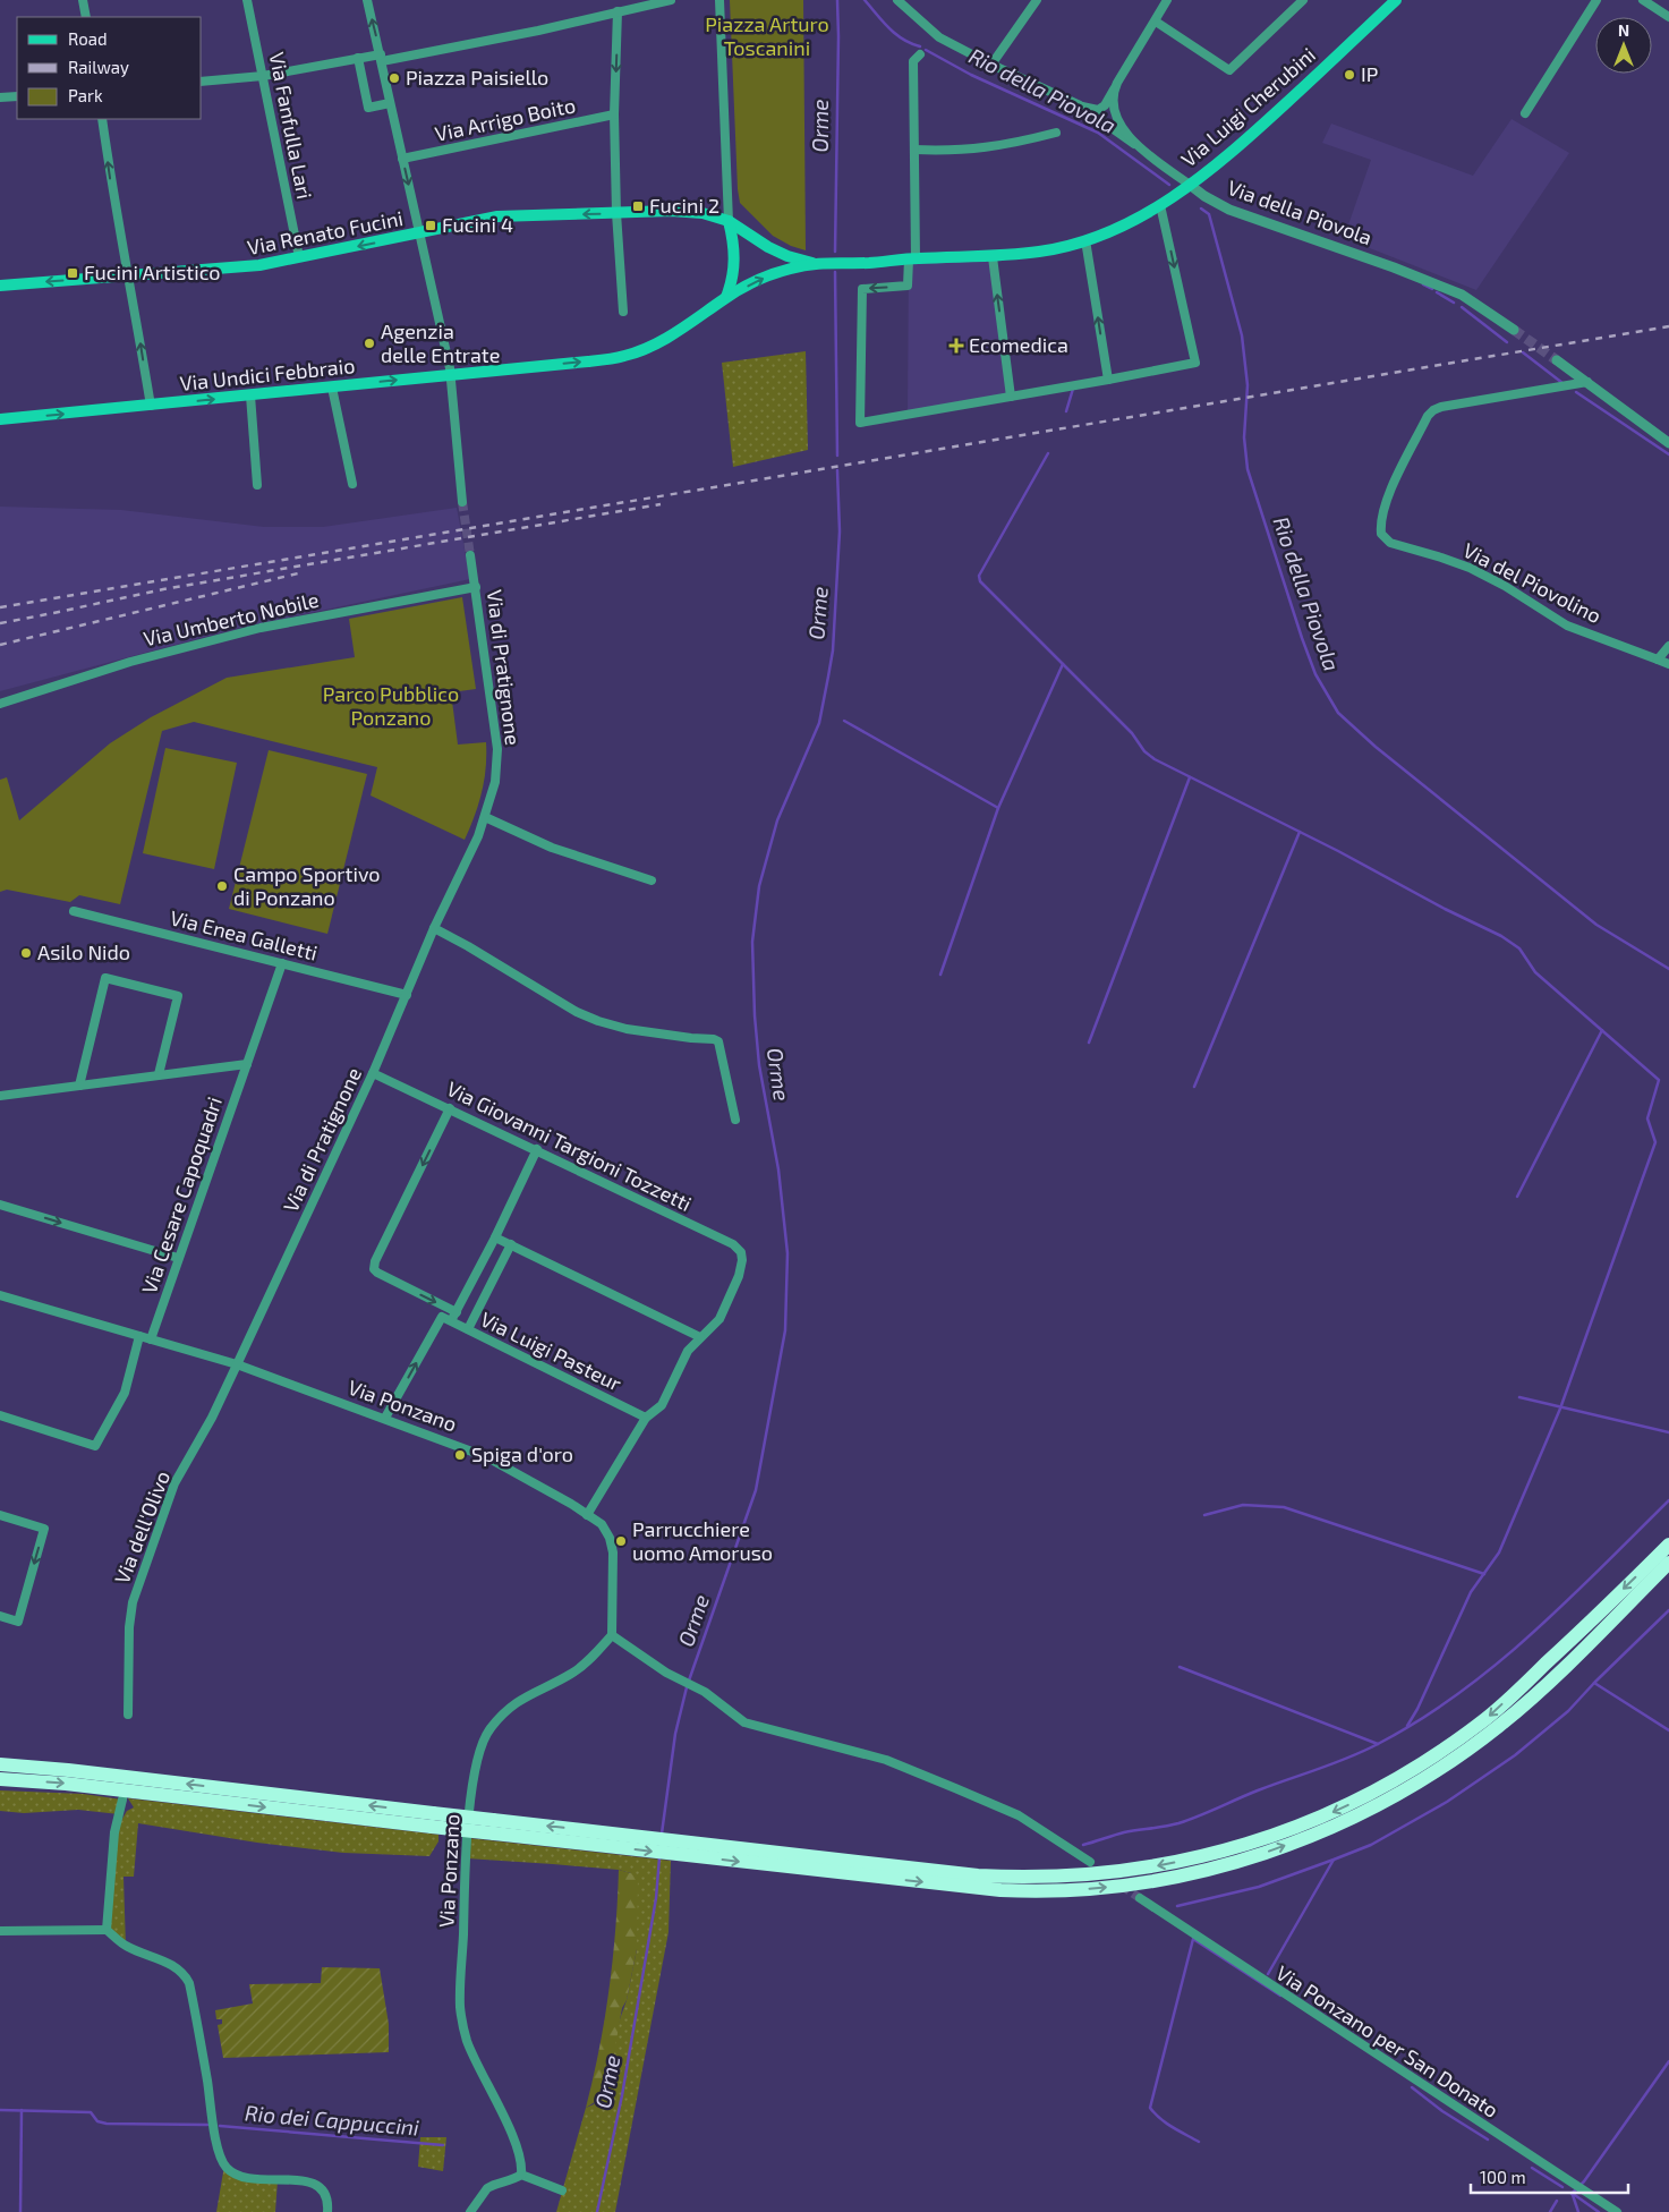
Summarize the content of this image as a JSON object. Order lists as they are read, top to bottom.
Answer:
{
  "streets": {
    "main road": ["Via Luigi Cherubini", "Via Renato Fucini", "Via Undici Febbraio"],
    "street": [
      "Via Arrigo Boito",
      "Via Fanfulla Lari",
      "Via della Piovola",
      "Via del Piovolino",
      "Via Umberto Nobile",
      "Via di Pratignone",
      "Via Enea Galletti",
      "Via Giovanni Targioni Tozzetti",
      "Via Cesare Capoquadri",
      "Via Luigi Pasteur",
      "Via Ponzano",
      "Via dell'Olivo",
      "Via Ponzano per San Donato"
    ]
  },
  "crossings": [
    ["Via Luigi Cherubini", "Via della Piovola"],
    ["Via Luigi Cherubini", "Via Renato Fucini"],
    ["Via Luigi Cherubini", "Via Undici Febbraio"],
    ["Via Fanfulla Lari", "Via Renato Fucini"],
    ["Via Renato Fucini", "Via Undici Febbraio"],
    ["Via Umberto Nobile", "Via di Pratignone"],
    ["Via di Pratignone", "Via Enea Galletti"],
    ["Via di Pratignone", "Via Giovanni Targioni Tozzetti"],
    ["Via di Pratignone", "Via Ponzano"],
    ["Via di Pratignone", "Via dell'Olivo"],
    ["Via Enea Galletti", "Via Cesare Capoquadri"],
    ["Via Giovanni Targioni Tozzetti", "Via Luigi Pasteur"],
    ["Via Cesare Capoquadri", "Via Ponzano"],
    ["Via Luigi Pasteur", "Via Ponzano"],
    ["Via Ponzano", "Via dell'Olivo"]
  ],
  "one_way": ["Via Renato Fucini", "Via Undici Febbraio"],
  "water": ["Rio della Piovola", "Orme", "Rio dei Cappuccini"],
  "parks": ["Piazza Arturo Toscanini", "Parco Pubblico Ponzano"],
  "places": {
    "other": [
      "IP",
      "Piazza Paisiello",
      "Agenzia delle Entrate",
      "Campo Sportivo di Ponzano",
      "Asilo Nido",
      "Spiga d'oro",
      "Parrucchiere uomo Amoruso"
    ],
    "transit": ["Fucini 2", "Fucini 4", "Fucini Artistico"],
    "health": ["Ecomedica"]
  },
  "legend": ["Road", "Railway", "Park"],
  "scale_bar": "100 m",
  "north": "top"
}
